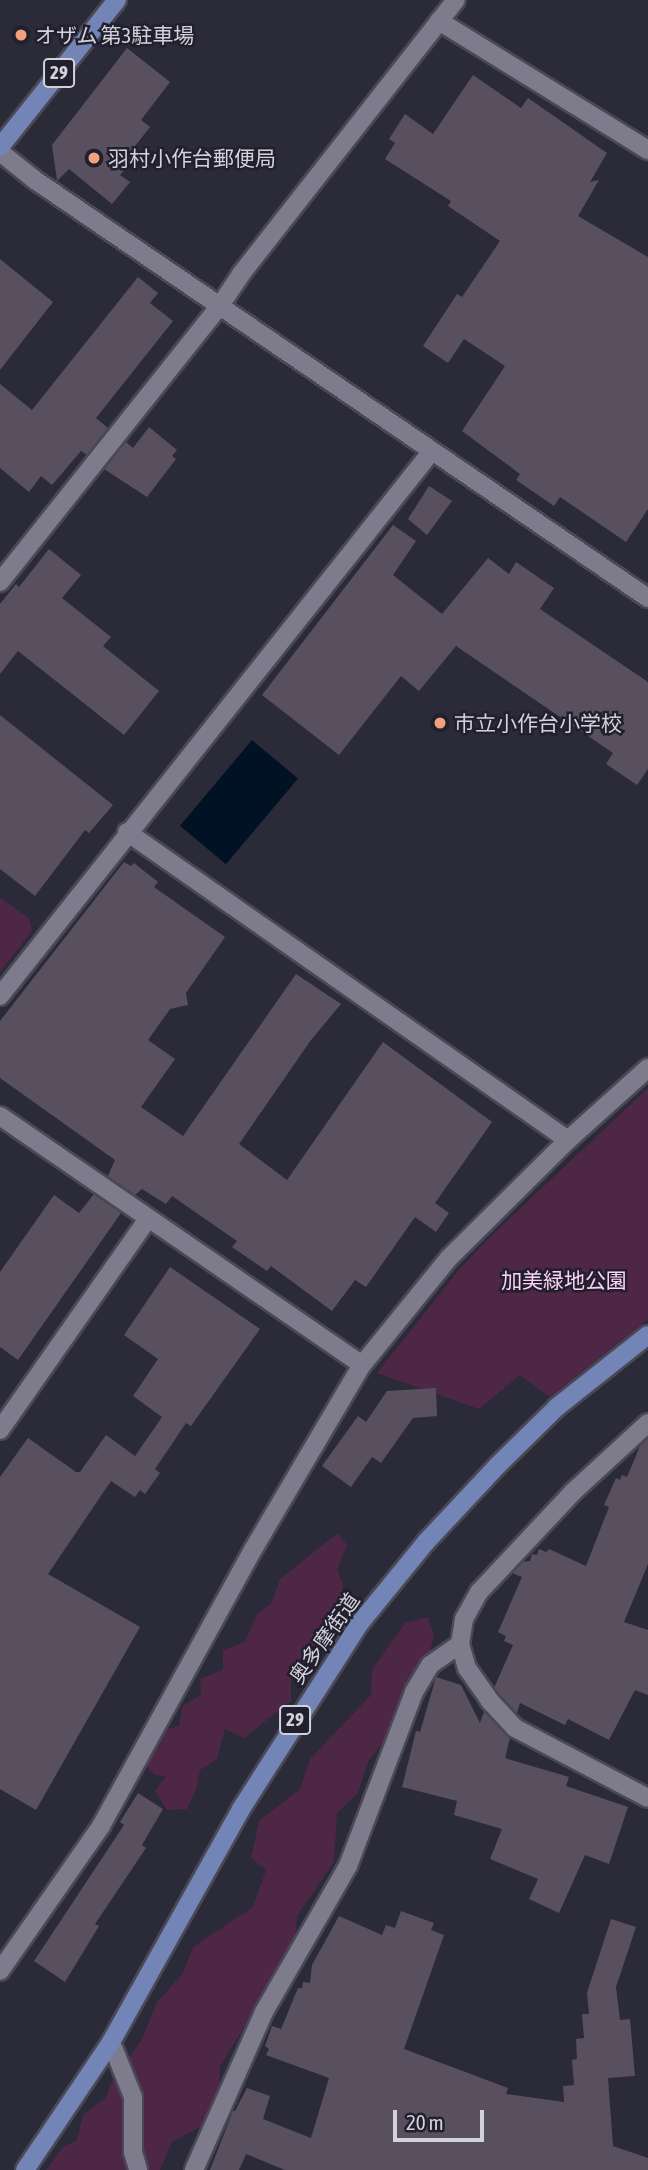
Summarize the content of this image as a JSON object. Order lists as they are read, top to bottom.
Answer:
{
  "streets": {
    "main road": ["29", "奥多摩街道"]
  },
  "parks": ["加美緑地公園"],
  "places": ["オザム 第3駐車場", "羽村小作台郵便局", "市立小作台小学校"],
  "scale_bar": "20 m"
}
